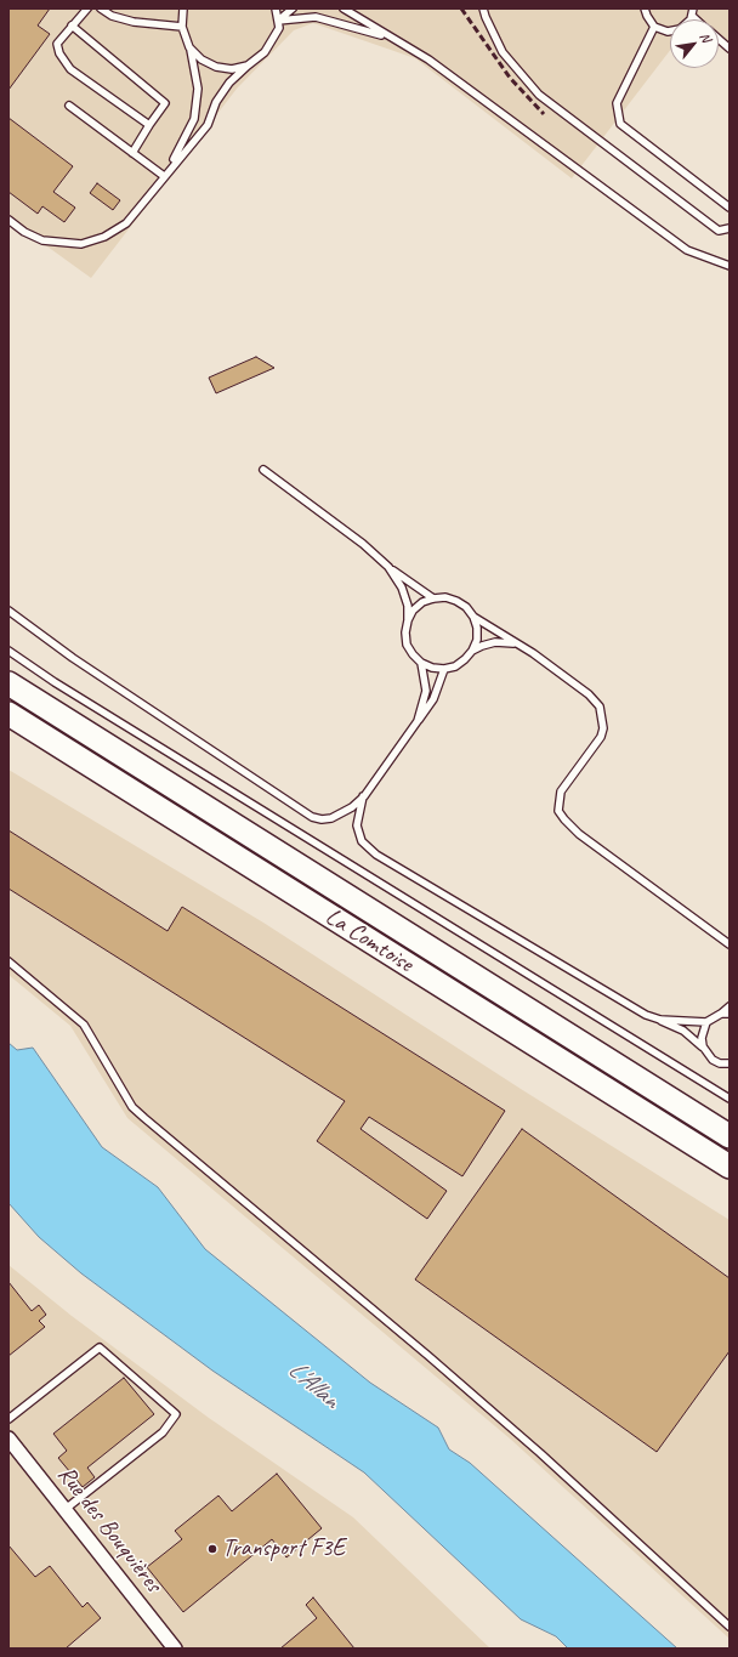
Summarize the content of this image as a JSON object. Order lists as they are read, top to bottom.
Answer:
{
  "streets": {
    "highway": ["La Comtoise"],
    "street": ["Rue des Bouquières"]
  },
  "water": ["L'Allan"],
  "places": ["Transport F3E"],
  "north": "top right"
}
